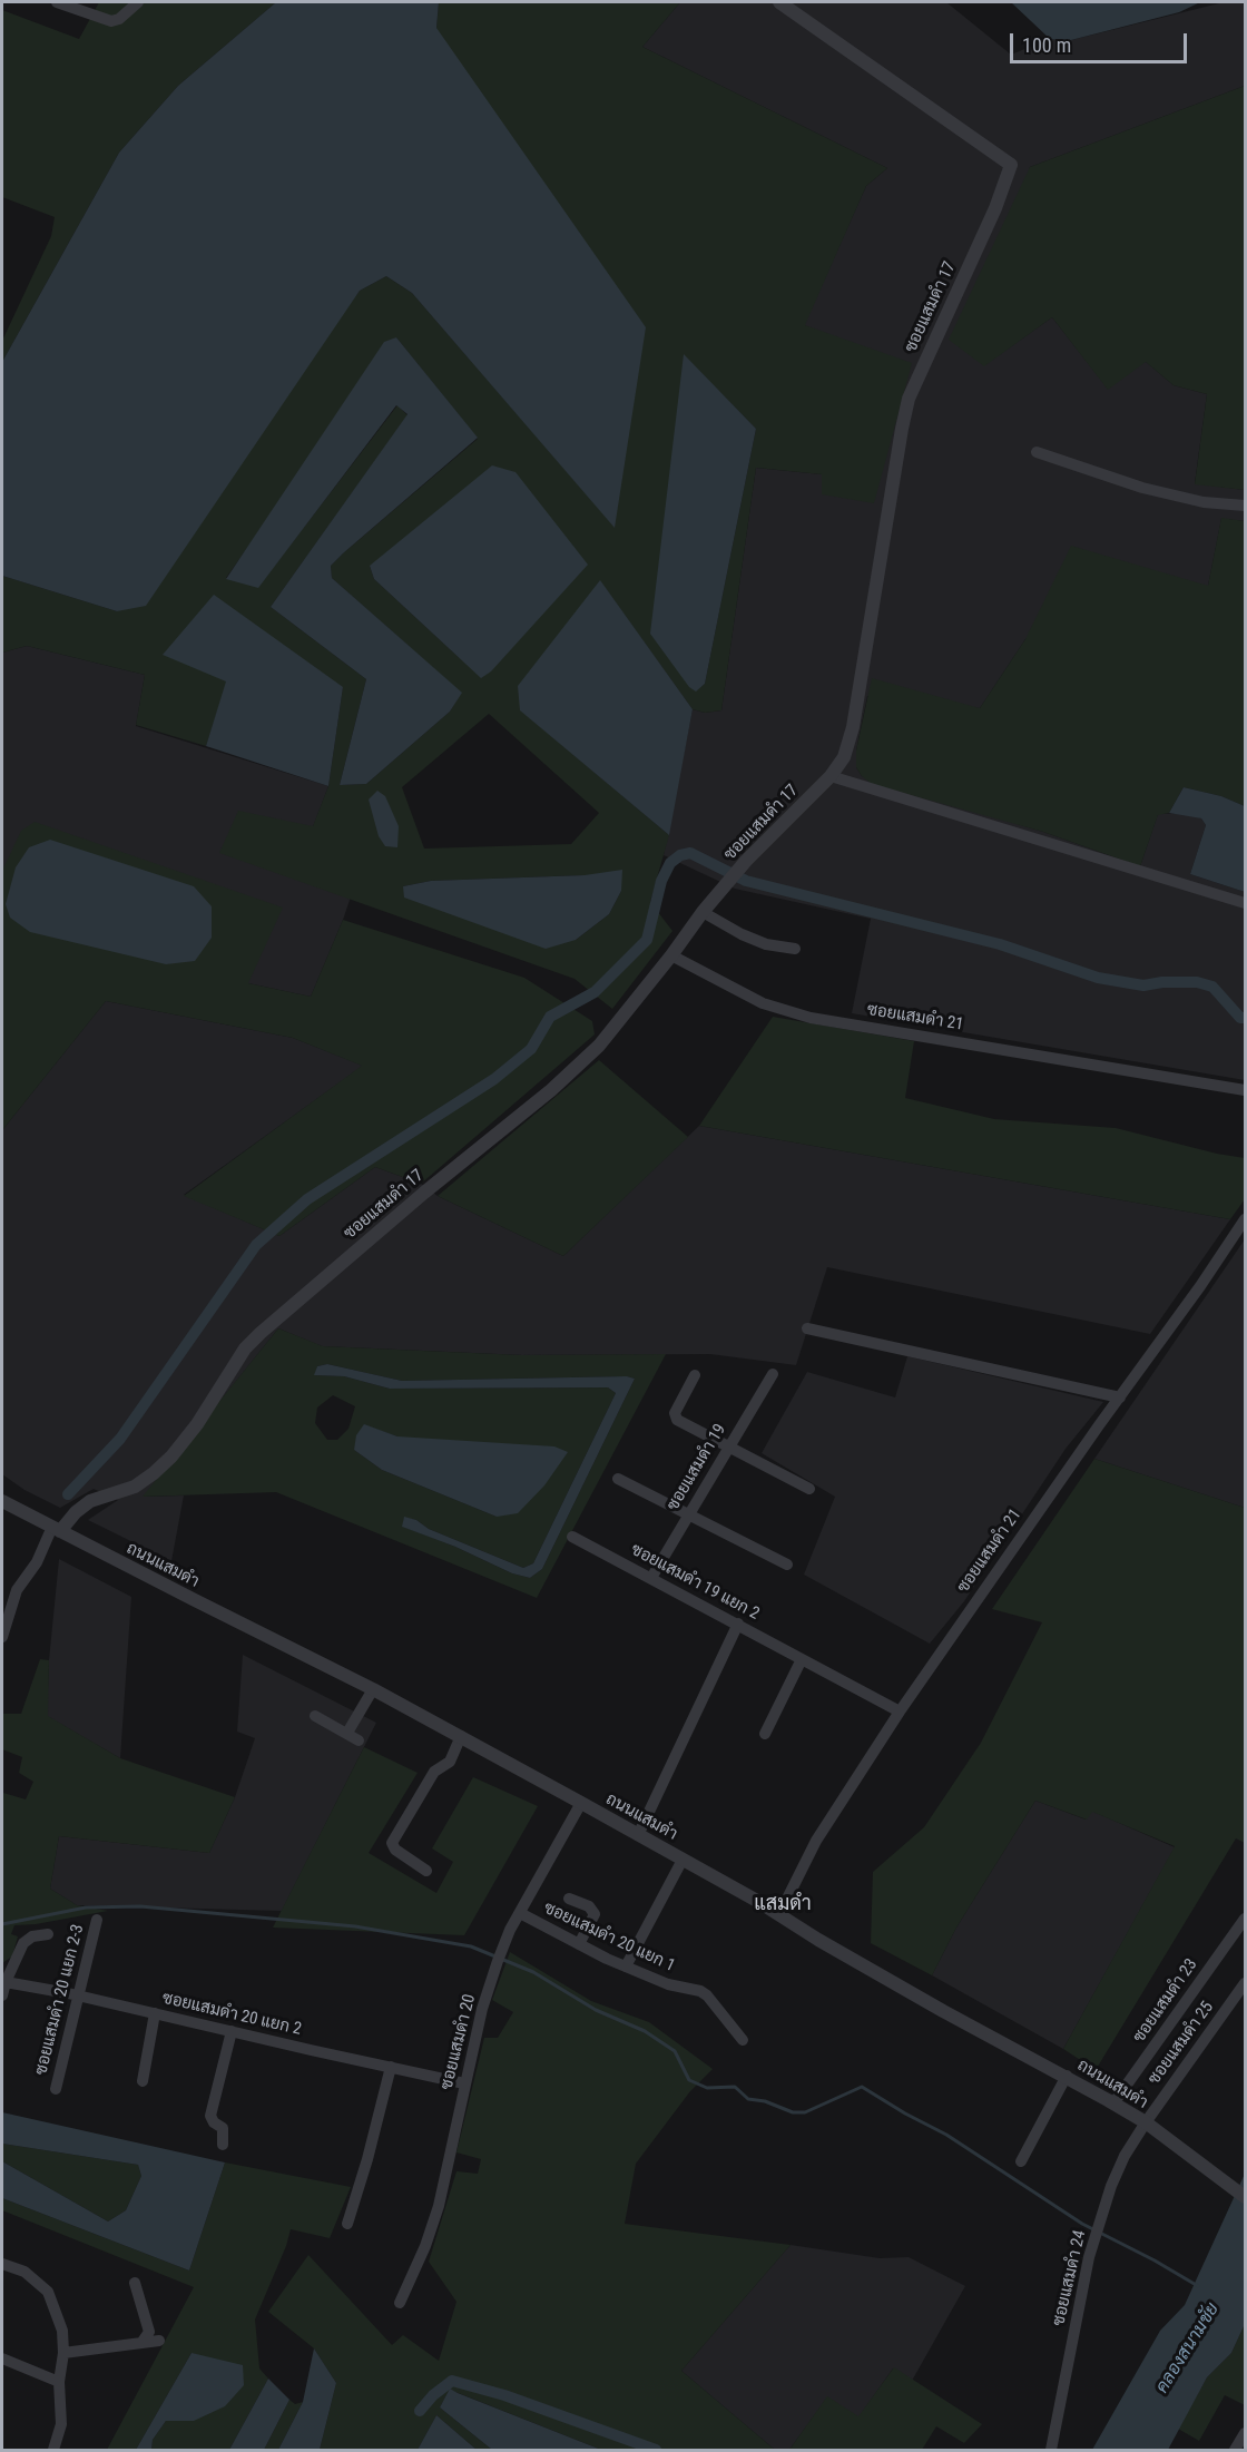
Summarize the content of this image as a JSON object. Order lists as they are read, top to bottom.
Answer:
{
  "streets": {
    "street": [
      "ซอยแสมดำ 17",
      "ซอยแสมดำ 21",
      "ซอยแสมดำ 19",
      "ถนนแสมดำ",
      "ซอยแสมดำ 19 แยก 2",
      "ซอยแสมดำ 20 แยก 1",
      "ซอยแสมดำ 20 แยก 2-3",
      "ซอยแสมดำ 23",
      "ซอยแสมดำ 20 แยก 2",
      "ซอยแสมดำ 20",
      "ซอยแสมดำ 25",
      "ซอยแสมดำ 24"
    ]
  },
  "crossings": [
    ["ซอยแสมดำ 17", "ซอยแสมดำ 21"],
    ["ซอยแสมดำ 17", "ถนนแสมดำ"],
    ["ซอยแสมดำ 21", "ถนนแสมดำ"],
    ["ซอยแสมดำ 21", "ซอยแสมดำ 19 แยก 2"],
    ["ซอยแสมดำ 19", "ซอยแสมดำ 19 แยก 2"],
    ["ถนนแสมดำ", "ซอยแสมดำ 23"],
    ["ถนนแสมดำ", "ซอยแสมดำ 20"],
    ["ถนนแสมดำ", "ซอยแสมดำ 25"],
    ["ถนนแสมดำ", "ซอยแสมดำ 24"],
    ["ซอยแสมดำ 20 แยก 1", "ซอยแสมดำ 20"],
    ["ซอยแสมดำ 20 แยก 2-3", "ซอยแสมดำ 20 แยก 2"],
    ["ซอยแสมดำ 20 แยก 2", "ซอยแสมดำ 20"],
    ["ซอยแสมดำ 25", "ซอยแสมดำ 24"]
  ],
  "districts": ["แสมดำ"],
  "water": ["คลองสนามชัย"],
  "scale_bar": "100 m"
}
